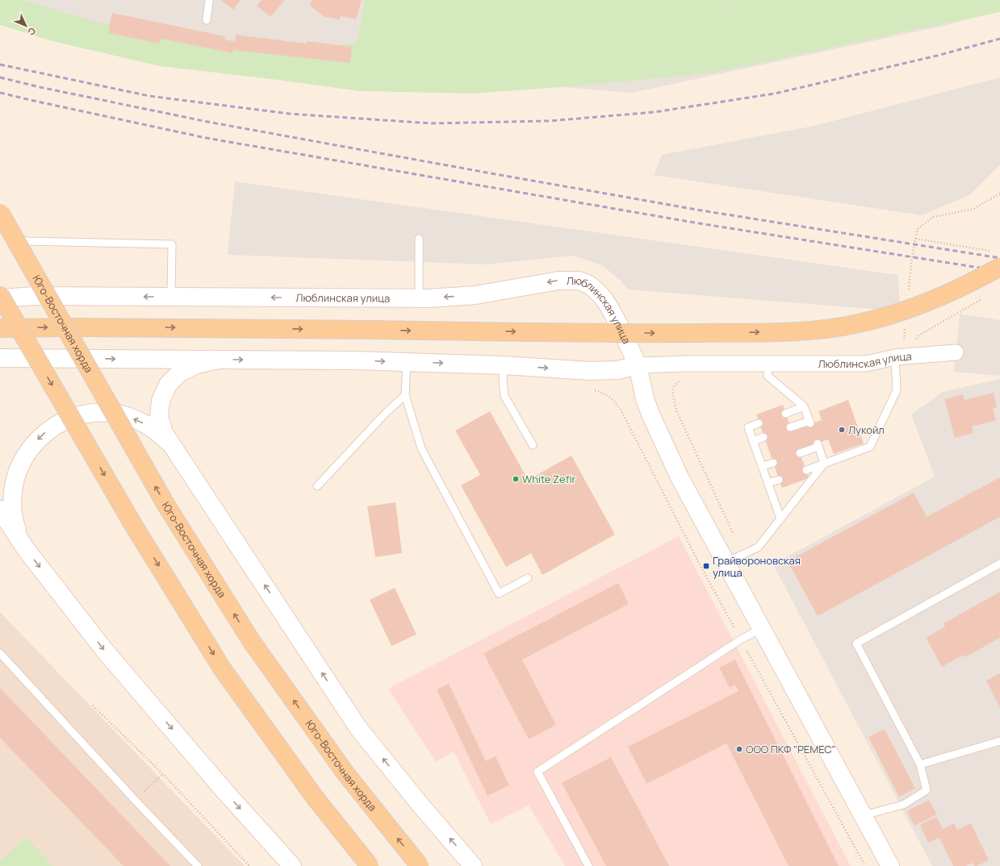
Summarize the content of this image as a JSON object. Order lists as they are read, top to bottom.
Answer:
{
  "streets": {
    "main road": ["Люблинская улица", "Юго-Восточная хорда"]
  },
  "places": {
    "other": ["Лукойл", "White Zefir", "ООО ПКФ \"РЕМЕС\""],
    "transit": ["Грайвороновская улица"]
  },
  "north": "bottom right"
}
